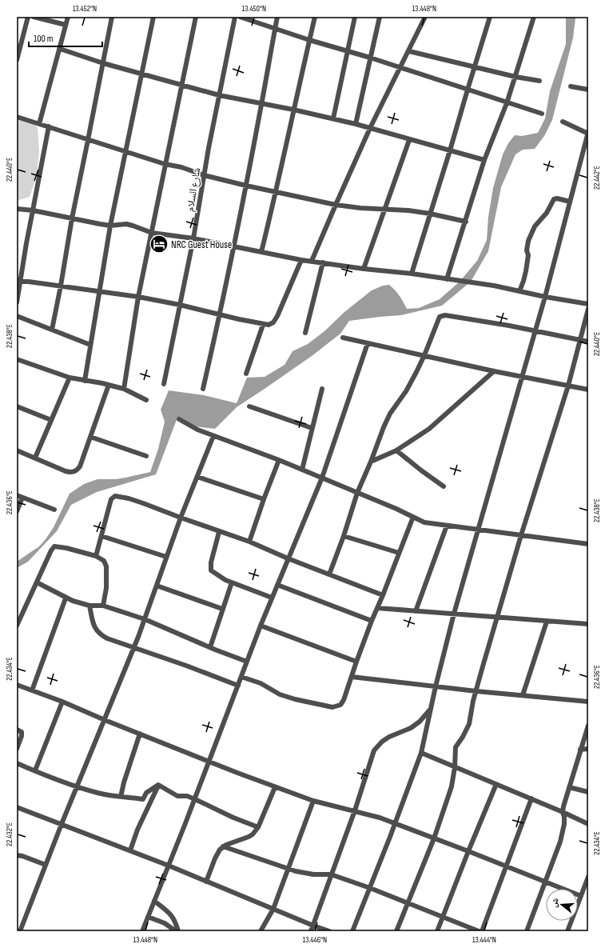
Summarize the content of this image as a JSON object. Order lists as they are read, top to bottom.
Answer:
{
  "streets": {
    "street": ["شارع السلام"]
  },
  "places": {
    "hotel": ["NRC Guest House"]
  },
  "scale_bar": "100 m",
  "north": "left",
  "coordinates": [
    "13.452°N",
    "13.450°N",
    "13.448°N",
    "22.440°E",
    "22.442°E",
    "22.438°E",
    "22.436°E",
    "22.434°E",
    "22.432°E",
    "13.446°N",
    "13.444°N"
  ]
}
